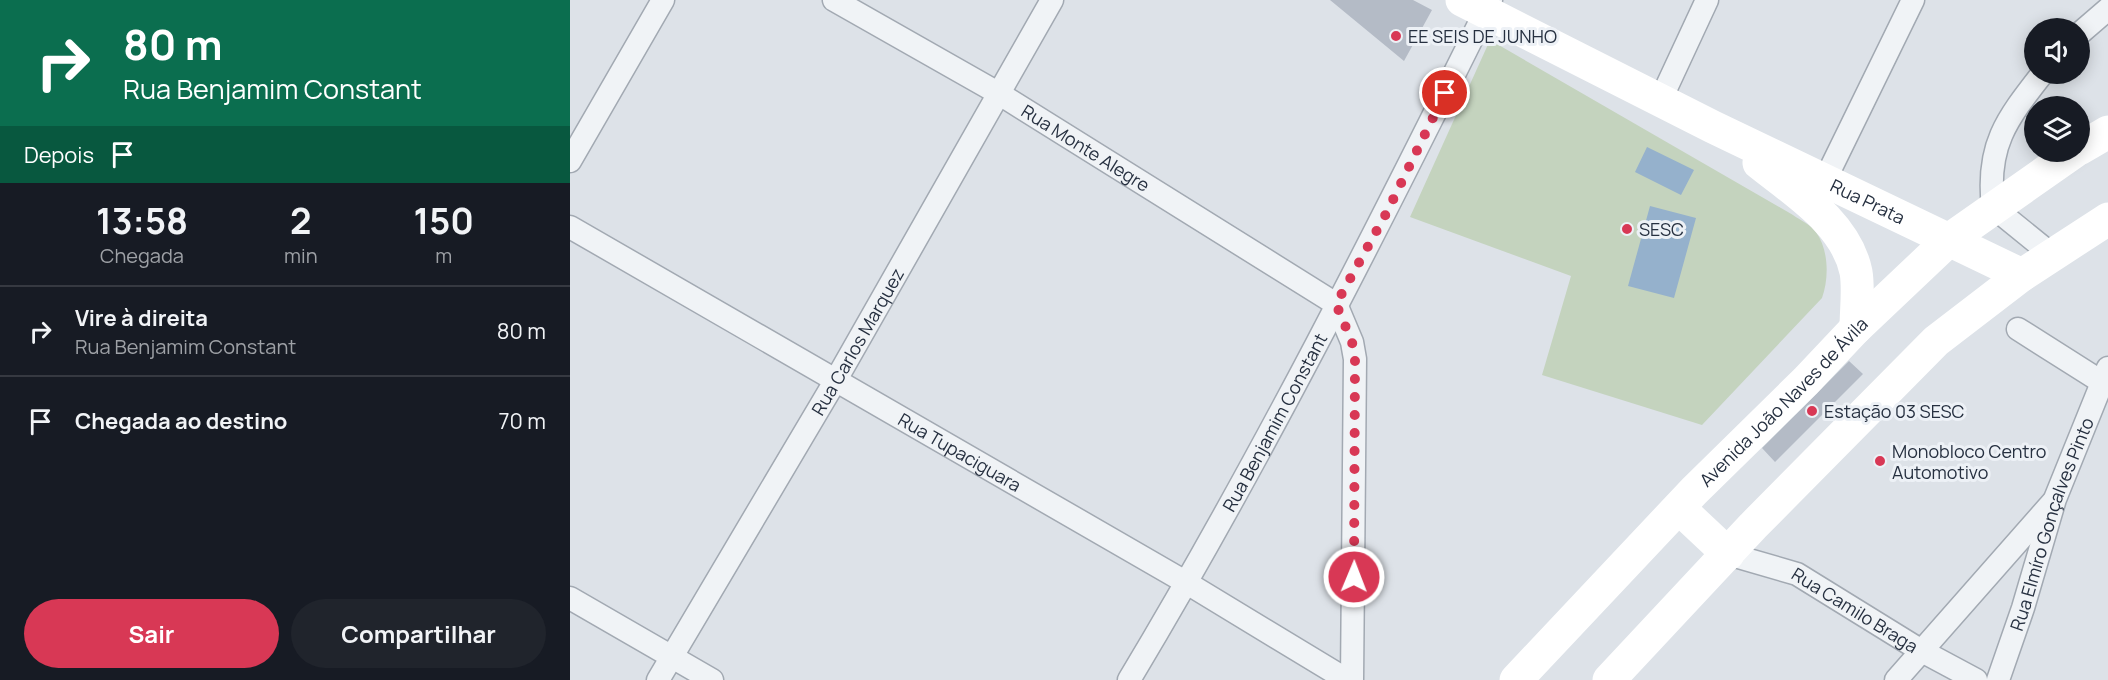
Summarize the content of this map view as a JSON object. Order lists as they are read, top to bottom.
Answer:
{
  "streets": {
    "main road": ["Rua Prata", "Avenida João Naves de Ávila"],
    "street": [
      "Rua Monte Alegre",
      "Rua Carlos Marquez",
      "Rua Benjamim Constant",
      "Rua Tupaciguara",
      "Rua Elmíro Gonçalves Pinto",
      "Rua Camilo Braga"
    ]
  },
  "crossings": [
    ["Rua Monte Alegre", "Rua Carlos Marquez"],
    ["Rua Monte Alegre", "Rua Benjamim Constant"],
    ["Rua Prata", "Avenida João Naves de Ávila"],
    ["Rua Prata", "Rua Benjamim Constant"],
    ["Rua Carlos Marquez", "Rua Tupaciguara"],
    ["Rua Benjamim Constant", "Rua Tupaciguara"]
  ],
  "places": [
    "EE SEIS DE JUNHO",
    "SESC",
    "Estação 03 SESC",
    "Monobloco Centro Automotivo"
  ],
  "page": {
    "turn": ["80 m", "Rua Benjamim Constant"],
    "then": "Depois",
    "eta": [
      "13:58",
      "Chegada",
      "2",
      "min",
      "150",
      "m"
    ],
    "list": [
      {
        "name": "Vire à direita",
        "note": "Rua Benjamim Constant",
        "value": "80 m"
      },
      {
        "name": "Chegada ao destino",
        "value": "70 m"
      }
    ],
    "buttons": ["Sair", "Compartilhar"]
  }
}
